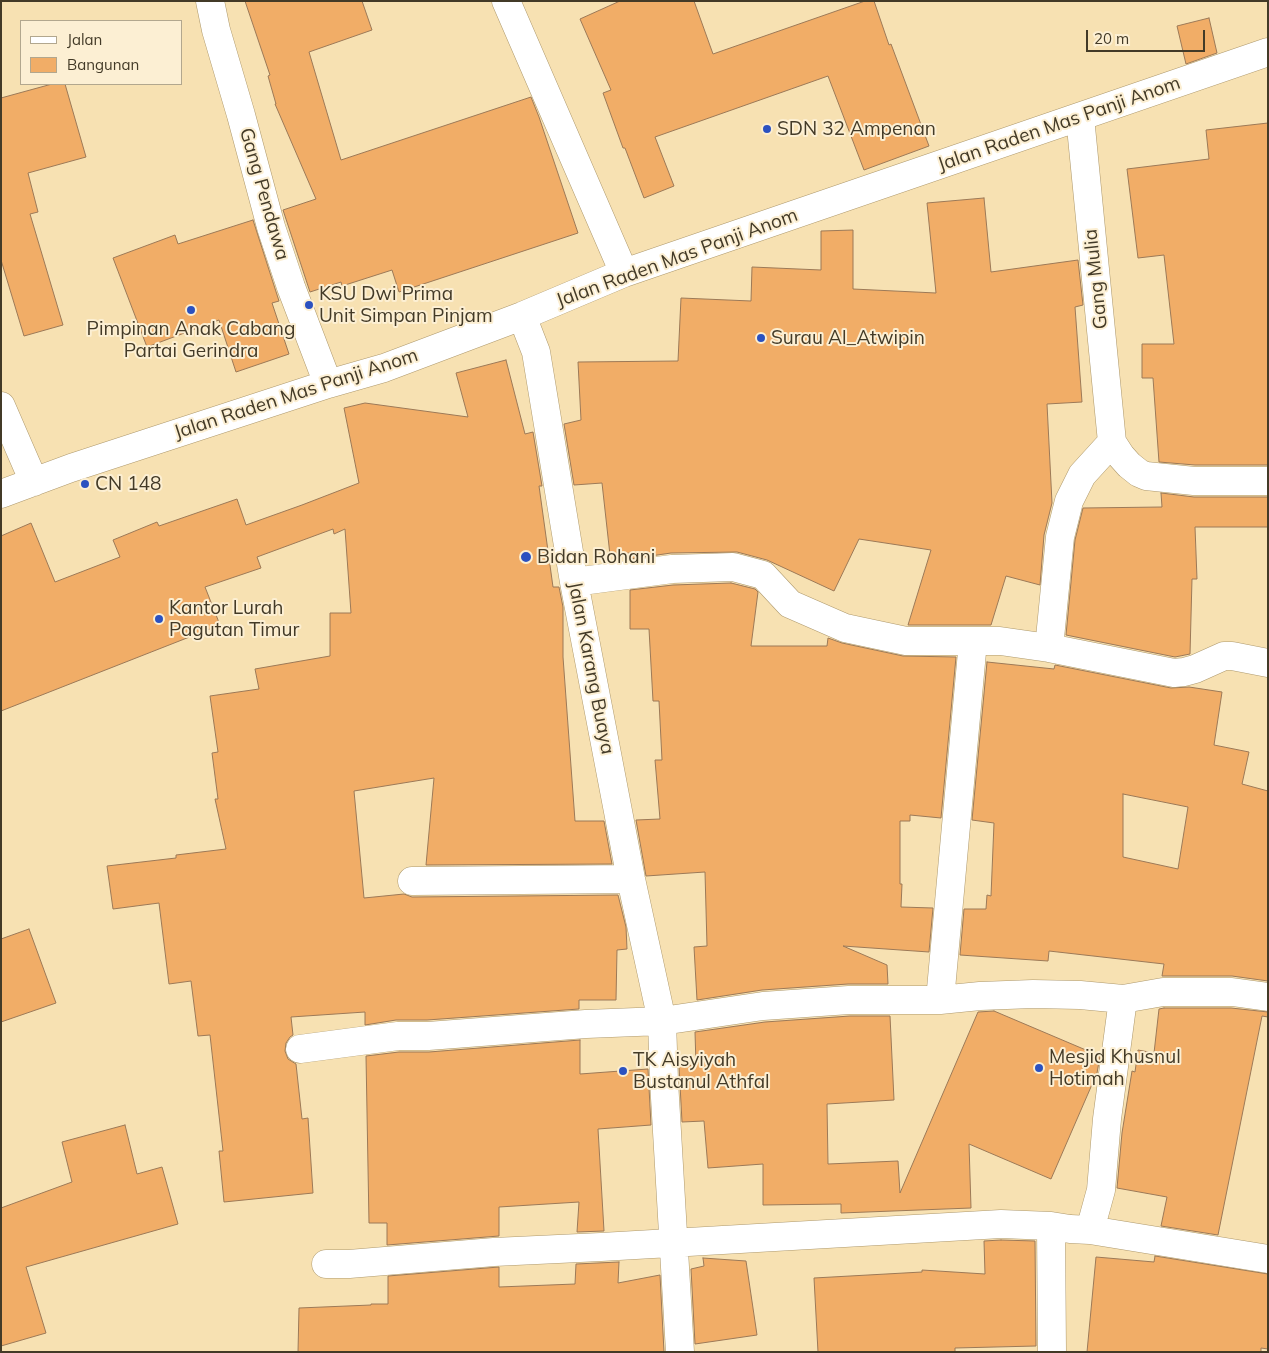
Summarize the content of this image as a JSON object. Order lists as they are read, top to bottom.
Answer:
{
  "streets": {
    "street": [
      "Jalan Raden Mas Panji Anom",
      "Gang Pendawa",
      "Gang Mulia",
      "Jalan Karang Buaya"
    ]
  },
  "crossings": [
    ["Jalan Raden Mas Panji Anom", "Gang Pendawa"],
    ["Jalan Raden Mas Panji Anom", "Gang Mulia"],
    ["Jalan Raden Mas Panji Anom", "Jalan Karang Buaya"]
  ],
  "places": [
    "SDN 32 Ampenan",
    "KSU Dwi Prima Unit Simpan Pinjam",
    "Pimpinan Anak Cabang Partai Gerindra",
    "Surau Al_Atwipin",
    "CN 148",
    "Bidan Rohani",
    "Kantor Lurah Pagutan Timur",
    "Mesjid Khusnul Hotimah",
    "TK Aisyiyah Bustanul Athfal"
  ],
  "legend": ["Jalan", "Bangunan"],
  "scale_bar": "20 m"
}
